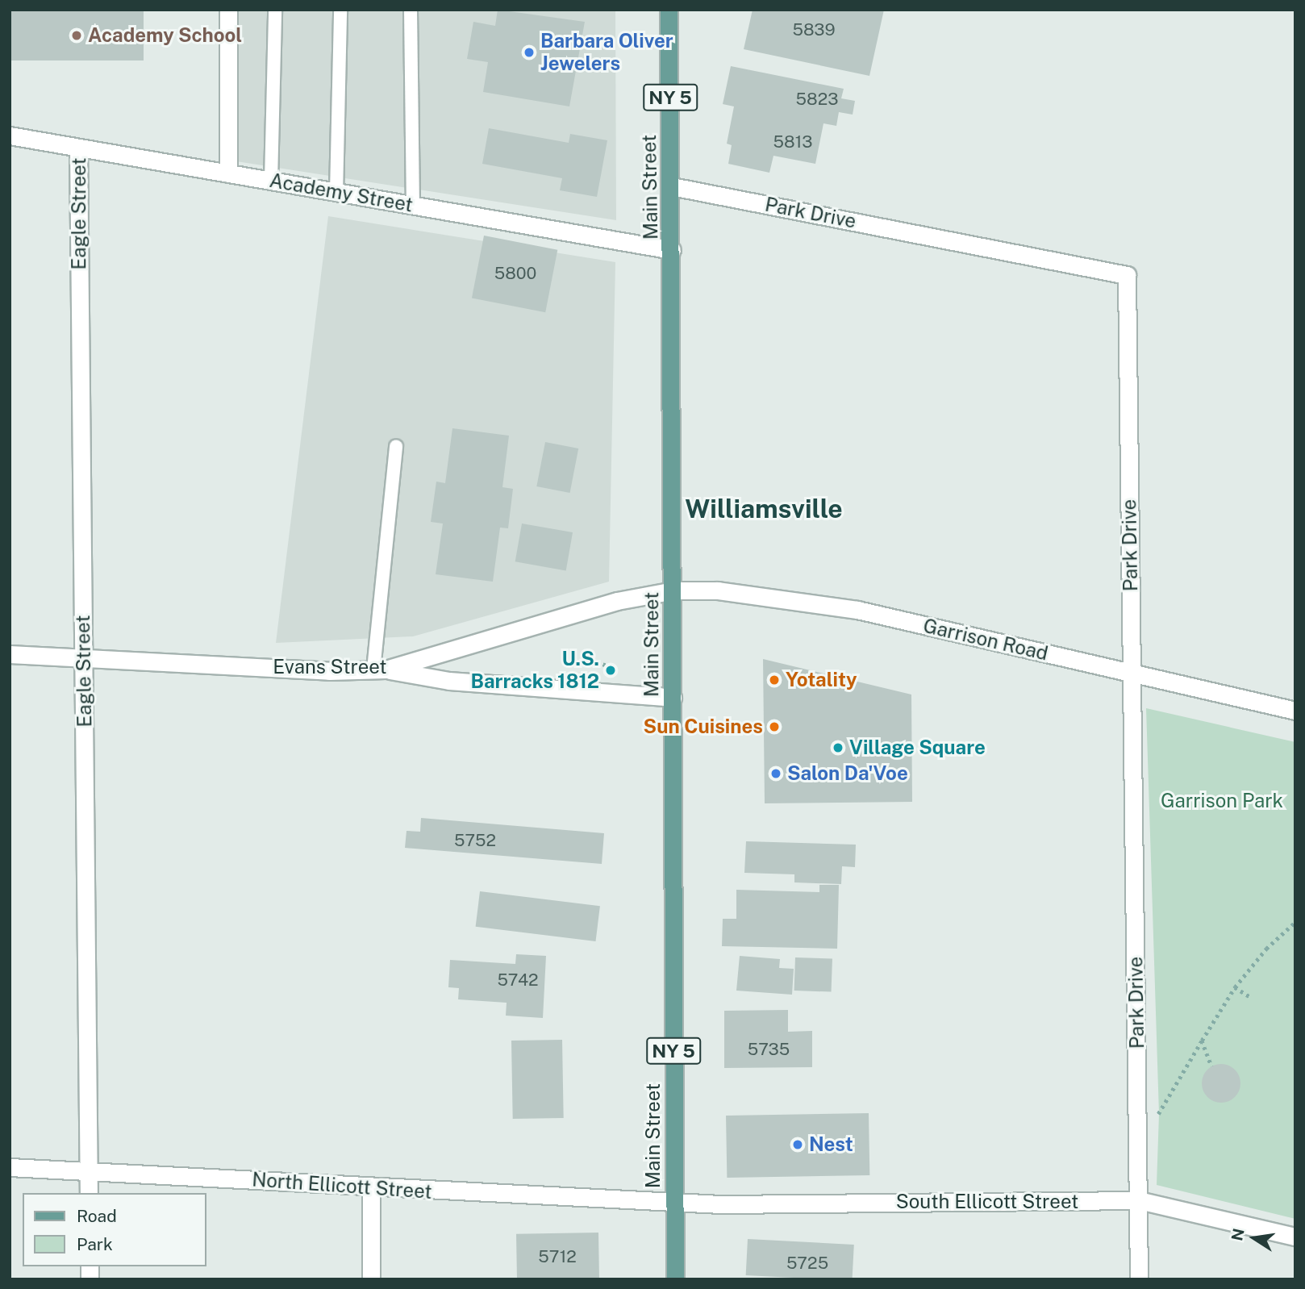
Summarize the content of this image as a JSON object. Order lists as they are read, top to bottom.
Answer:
{
  "streets": {
    "main road": ["NY 5", "Main Street"],
    "street": [
      "Academy Street",
      "Park Drive",
      "Eagle Street",
      "Garrison Road",
      "Evans Street",
      "North Ellicott Street",
      "South Ellicott Street"
    ]
  },
  "crossings": [
    ["Main Street", "Academy Street"],
    ["Main Street", "Park Drive"],
    ["Main Street", "Garrison Road"],
    ["Main Street", "Evans Street"],
    ["Main Street", "North Ellicott Street"],
    ["Main Street", "South Ellicott Street"],
    ["Academy Street", "Eagle Street"],
    ["Park Drive", "Garrison Road"],
    ["Park Drive", "South Ellicott Street"],
    ["Eagle Street", "Evans Street"],
    ["Eagle Street", "North Ellicott Street"],
    ["Garrison Road", "Evans Street"],
    ["North Ellicott Street", "South Ellicott Street"]
  ],
  "districts": ["Williamsville"],
  "parks": ["Garrison Park"],
  "places": [
    "Academy School",
    "Barbara Oliver Jewelers",
    "U.S. Barracks 1812",
    "Yotality",
    "Sun Cuisines",
    "Village Square",
    "Salon Da'Voe",
    "Nest"
  ],
  "house_numbers": [
    "5839",
    "5823",
    "5813",
    "5800",
    "5752",
    "5742",
    "5735",
    "5712",
    "5725"
  ],
  "legend": ["Road", "Park"],
  "north": "left"
}
